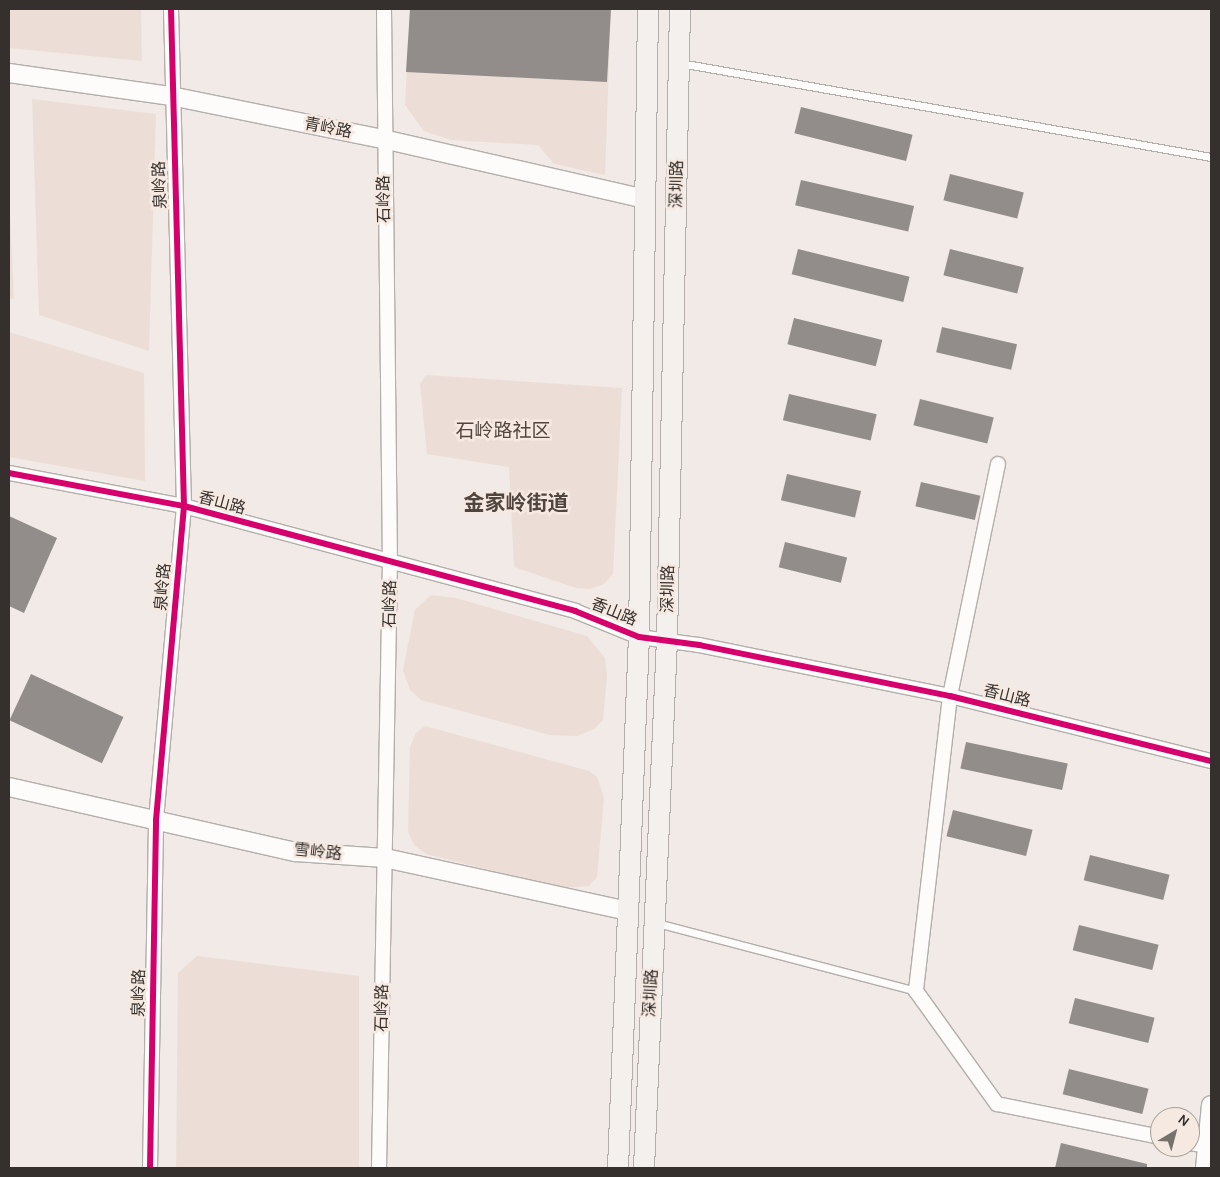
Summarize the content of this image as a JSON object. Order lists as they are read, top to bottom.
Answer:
{
  "streets": {
    "main road": ["深圳路"],
    "street": [
      "青岭路",
      "泉岭路",
      "石岭路",
      "香山路",
      "雪岭路"
    ]
  },
  "crossings": [
    ["青岭路", "深圳路"],
    ["青岭路", "泉岭路"],
    ["青岭路", "石岭路"],
    ["深圳路", "香山路"],
    ["深圳路", "雪岭路"],
    ["泉岭路", "香山路"],
    ["泉岭路", "雪岭路"],
    ["石岭路", "香山路"],
    ["石岭路", "雪岭路"]
  ],
  "districts": ["石岭路社区", "金家岭街道"],
  "north": "top right"
}
